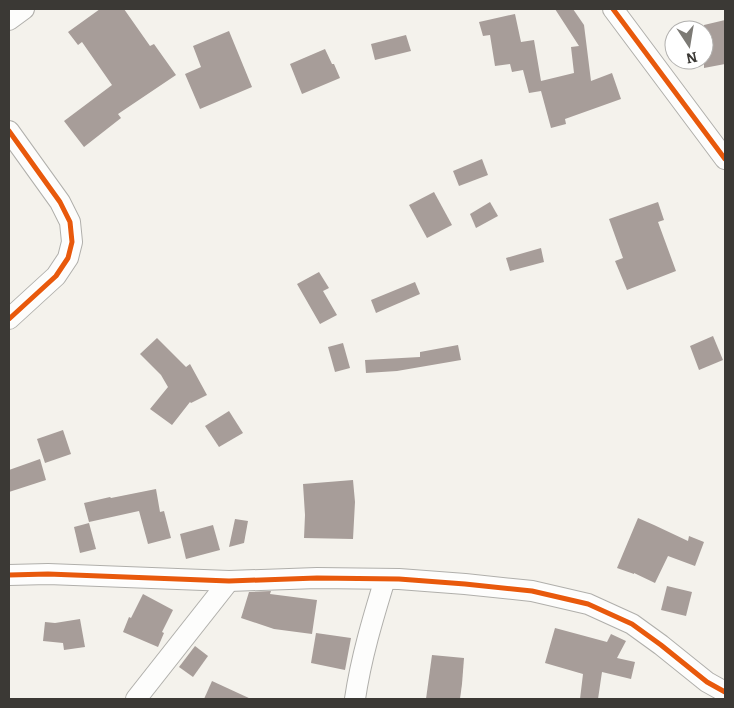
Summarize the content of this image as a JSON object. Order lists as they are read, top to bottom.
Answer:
{
  "north": "bottom"
}
